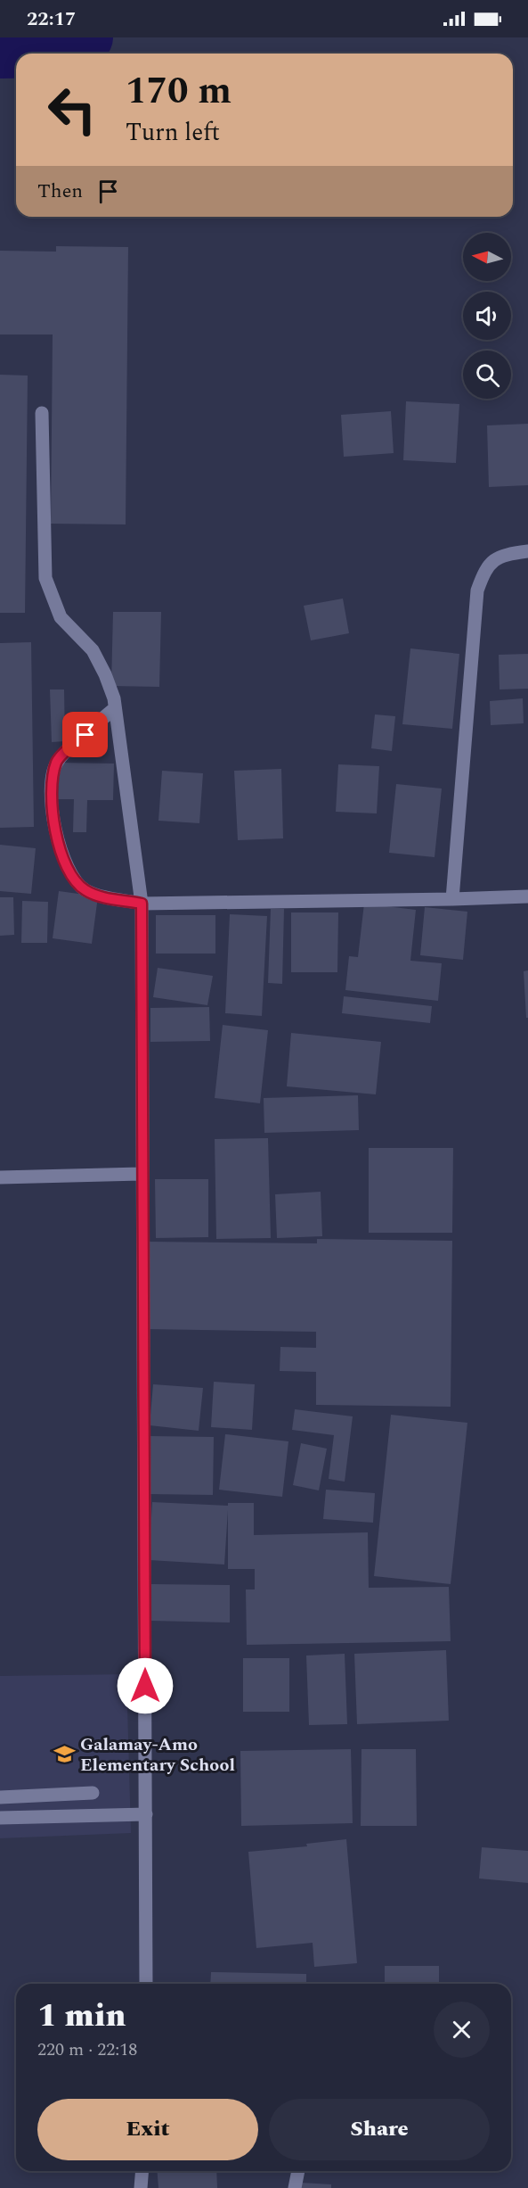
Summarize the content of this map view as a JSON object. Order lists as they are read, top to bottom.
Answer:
{
  "places": {
    "school or university": ["Galamay-Amo Elementary School"]
  },
  "north": "left",
  "page": {
    "status": "22:17",
    "turn": ["170 m", "Turn left"],
    "then": "Then",
    "heading": ["1 min", "220 m · 22:18"],
    "buttons": ["Exit", "Share"]
  }
}
